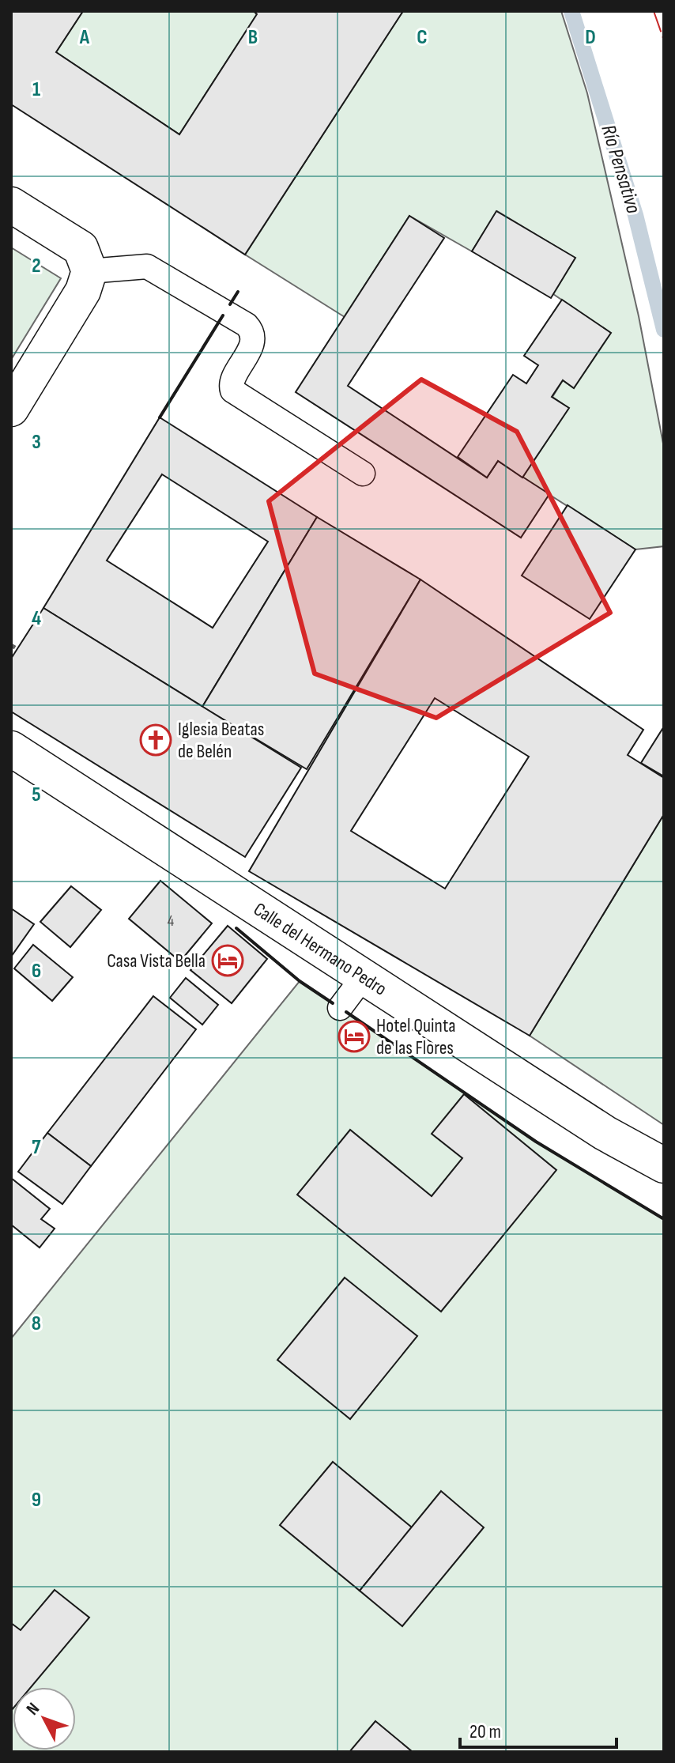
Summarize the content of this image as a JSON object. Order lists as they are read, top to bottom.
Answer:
{
  "streets": {
    "street": ["Calle del Hermano Pedro"]
  },
  "water": ["Río Pensativo"],
  "places": {
    "church": ["Iglesia Beatas de Belén"],
    "hotel": ["Casa Vista Bella", "Hotel Quinta de las Flores"]
  },
  "house_numbers": ["4"],
  "scale_bar": "20 m",
  "north": "top left",
  "grid": {
    "columns": [
      "A",
      "B",
      "C",
      "D"
    ],
    "rows": [
      "1",
      "2",
      "3",
      "4",
      "5",
      "6",
      "7",
      "8",
      "9"
    ]
  }
}
